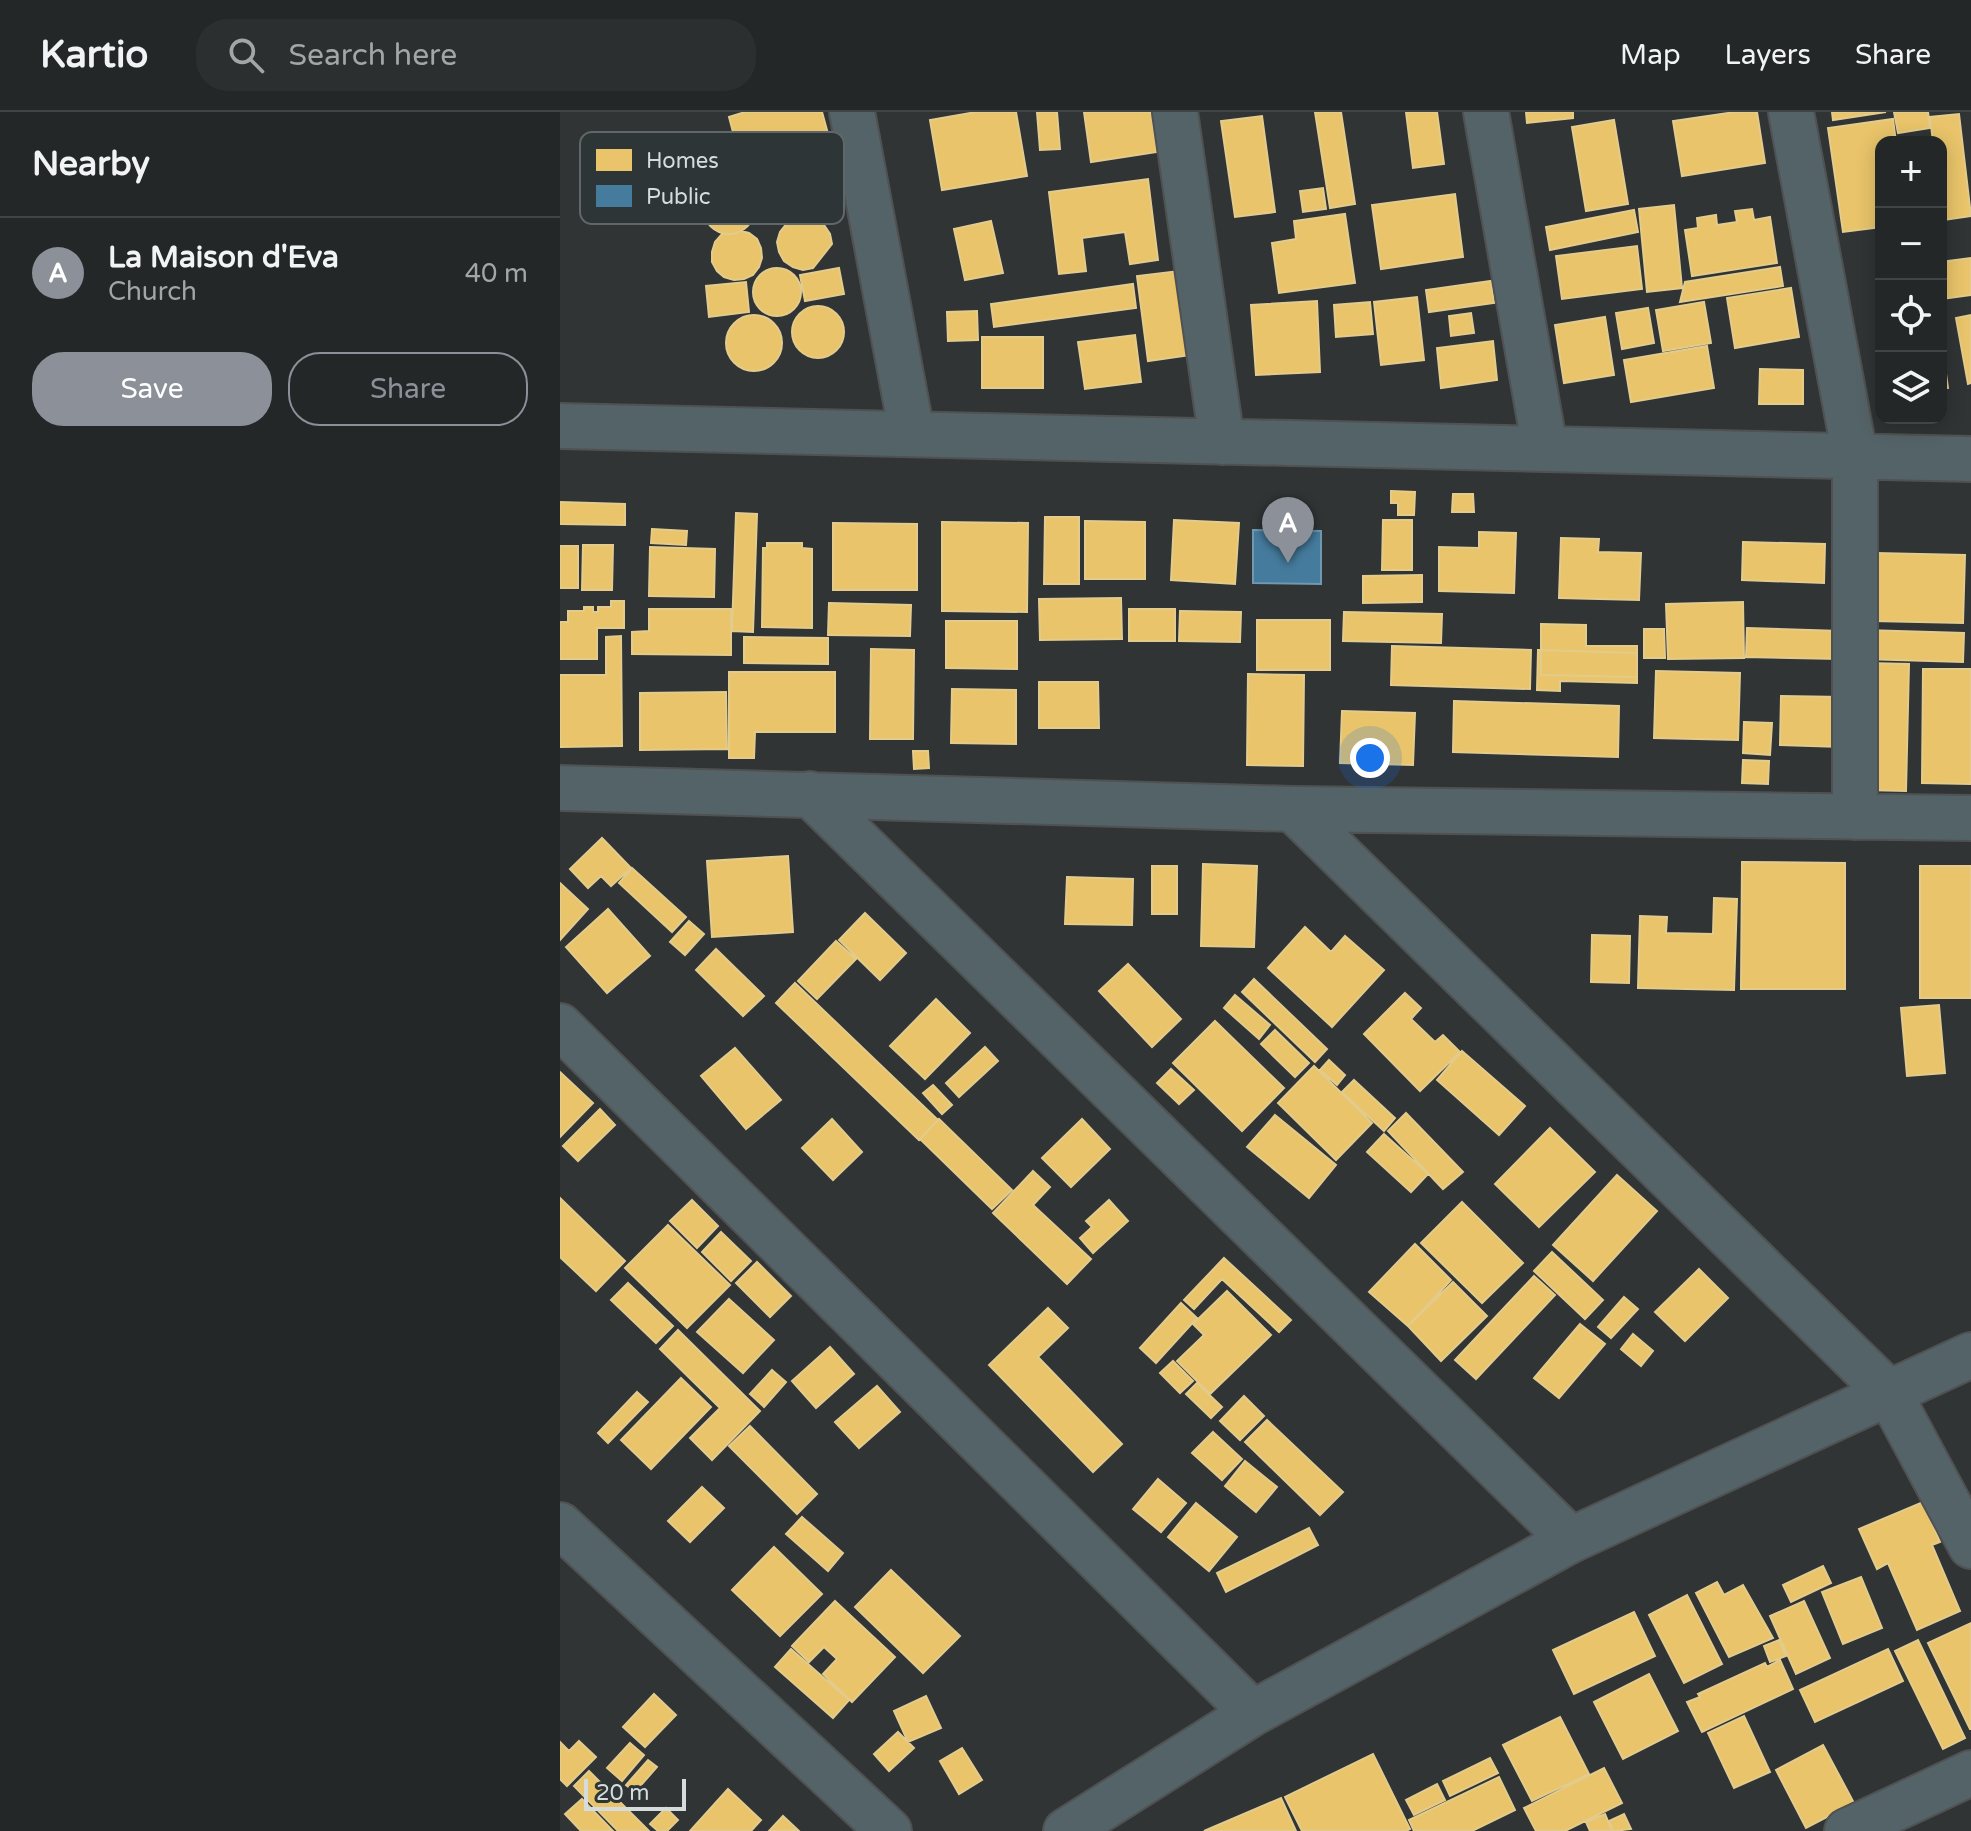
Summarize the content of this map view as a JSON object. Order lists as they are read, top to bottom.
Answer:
{
  "legend": ["Homes", "Public"],
  "scale_bar": "20 m",
  "page": {
    "header": "Kartio",
    "search": "Search here",
    "nav": ["Map", "Layers", "Share"],
    "heading": "Nearby",
    "map_buttons": ["+", "−"],
    "list": [
      {
        "mark": "A",
        "name": "La Maison d'Eva",
        "note": "Church",
        "value": "40 m"
      }
    ],
    "buttons": ["Save", "Share"],
    "pins": "A",
    "scale": "20 m"
  }
}
